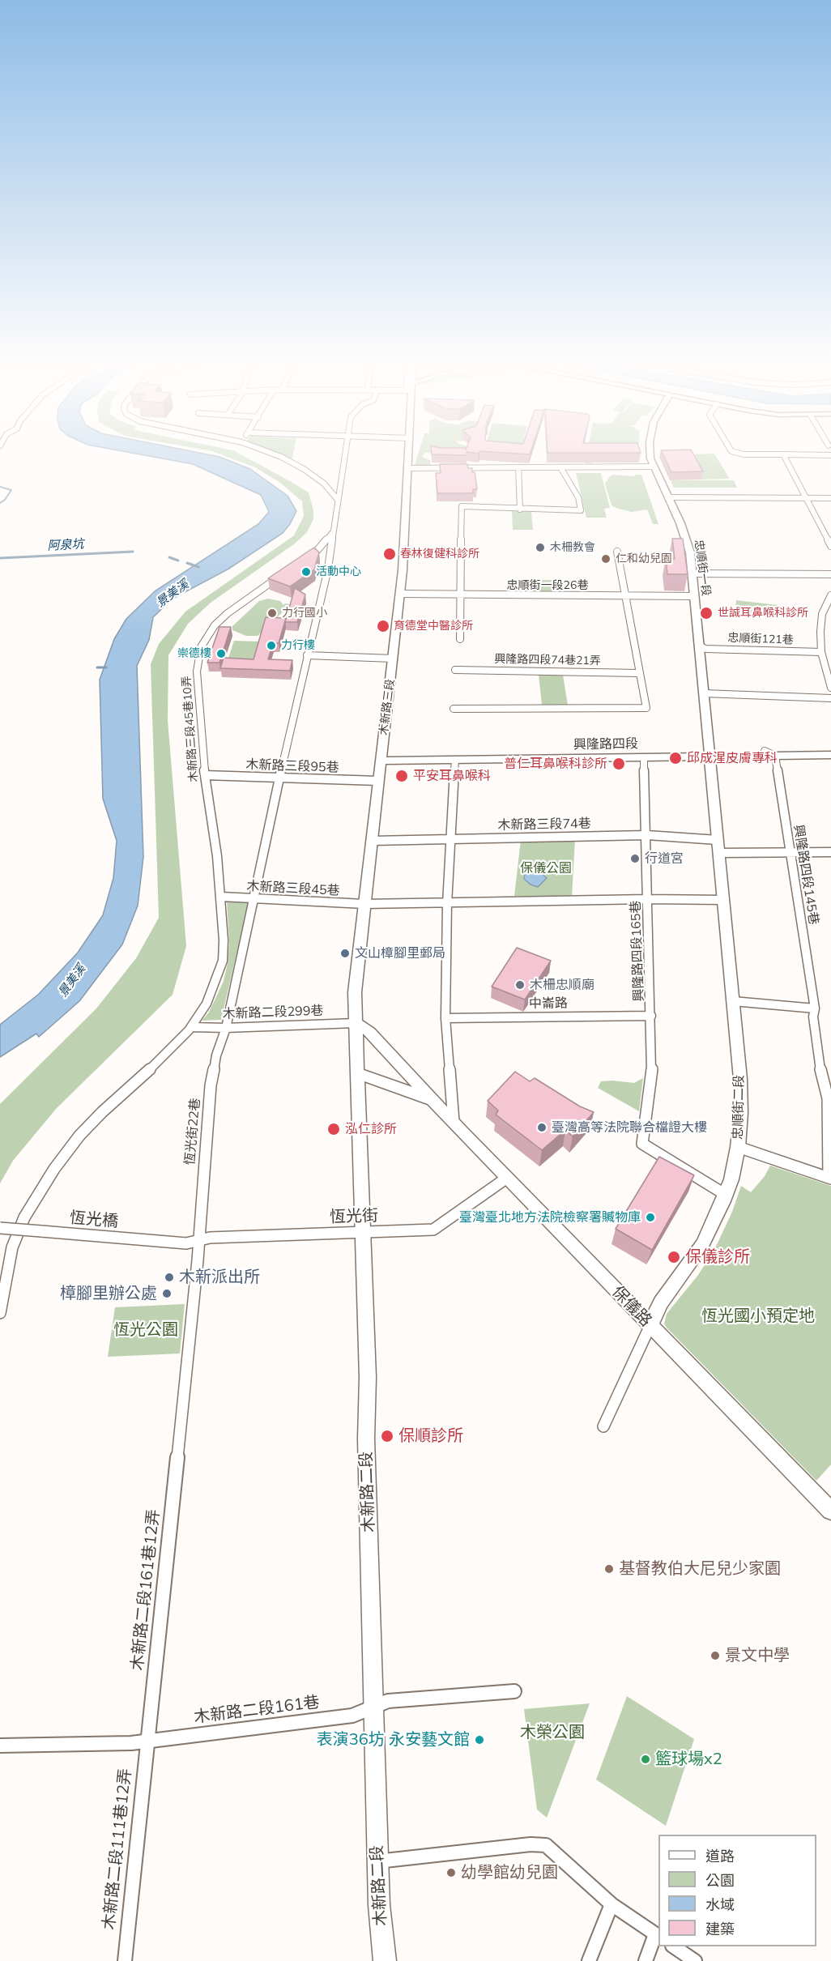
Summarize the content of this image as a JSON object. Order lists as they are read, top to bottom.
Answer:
{
  "streets": {
    "main road": [
      "忠順街一段",
      "木新路三段",
      "興隆路四段",
      "忠順街二段",
      "保儀路",
      "木新路二段"
    ],
    "street": [
      "忠順街一段26巷",
      "忠順街121巷",
      "興隆路四段74巷21弄",
      "木新路三段45巷10弄",
      "木新路三段95巷",
      "木新路三段74巷",
      "興隆路四段145巷",
      "木新路三段45巷",
      "興隆路四段165巷",
      "中崙路",
      "木新路二段299巷",
      "恆光街22巷",
      "恆光街",
      "恆光橋",
      "木新路二段161巷12弄",
      "木新路二段161巷",
      "木新路二段111巷12弄"
    ]
  },
  "crossings": [
    ["忠順街一段", "忠順街一段26巷"],
    ["忠順街一段", "忠順街121巷"],
    ["忠順街一段", "興隆路四段"],
    ["忠順街一段", "忠順街二段"],
    ["忠順街一段26巷", "木新路三段"],
    ["木新路三段", "興隆路四段"],
    ["木新路三段", "木新路三段95巷"],
    ["木新路三段", "木新路三段74巷"],
    ["木新路三段", "木新路三段45巷"],
    ["木新路三段", "木新路二段299巷"],
    ["木新路三段", "保儀路"],
    ["木新路三段", "木新路二段"],
    ["木新路三段45巷10弄", "木新路三段95巷"],
    ["木新路三段45巷10弄", "木新路三段45巷"],
    ["木新路三段45巷10弄", "木新路二段299巷"],
    ["興隆路四段", "興隆路四段145巷"],
    ["興隆路四段", "興隆路四段165巷"],
    ["興隆路四段", "忠順街二段"],
    ["木新路三段95巷", "恆光街22巷"],
    ["木新路三段74巷", "興隆路四段145巷"],
    ["木新路三段74巷", "興隆路四段165巷"],
    ["木新路三段74巷", "忠順街二段"],
    ["木新路三段45巷", "興隆路四段165巷"],
    ["木新路三段45巷", "忠順街二段"],
    ["木新路三段45巷", "恆光街22巷"],
    ["興隆路四段165巷", "中崙路"],
    ["興隆路四段165巷", "忠順街二段"],
    ["木新路二段299巷", "恆光街22巷"],
    ["木新路二段299巷", "保儀路"],
    ["木新路二段299巷", "木新路二段"],
    ["忠順街二段", "保儀路"],
    ["恆光街22巷", "恆光街"],
    ["恆光街22巷", "木新路二段161巷12弄"],
    ["恆光街", "恆光橋"],
    ["恆光街", "保儀路"],
    ["恆光街", "木新路二段"],
    ["保儀路", "木新路二段"],
    ["木新路二段", "木新路二段161巷"],
    ["木新路二段161巷12弄", "木新路二段161巷"],
    ["木新路二段161巷12弄", "木新路二段111巷12弄"],
    ["木新路二段161巷", "木新路二段111巷12弄"]
  ],
  "water": ["阿泉坑", "景美溪"],
  "parks": [
    "保儀公園",
    "恆光國小預定地",
    "恆光公園",
    "木榮公園"
  ],
  "places": [
    "木柵教會",
    "春林復健科診所",
    "仁和幼兒園",
    "活動中心",
    "力行國小",
    "世誠耳鼻喉科診所",
    "育德堂中醫診所",
    "力行樓",
    "崇德樓",
    "邱成湦皮膚專科",
    "普仁耳鼻喉科診所",
    "平安耳鼻喉科",
    "行道宮",
    "文山樟腳里郵局",
    "木柵忠順廟",
    "臺灣高等法院聯合檔證大樓",
    "泓仁診所",
    "臺灣臺北地方法院檢察署贓物庫",
    "保儀診所",
    "木新派出所",
    "樟腳里辦公處",
    "保順診所",
    "基督教伯大尼兒少家園",
    "景文中學",
    "表演36坊 永安藝文館",
    "籃球場x2",
    "幼學館幼兒園"
  ],
  "legend": [
    "道路",
    "公園",
    "水域",
    "建築"
  ]
}
